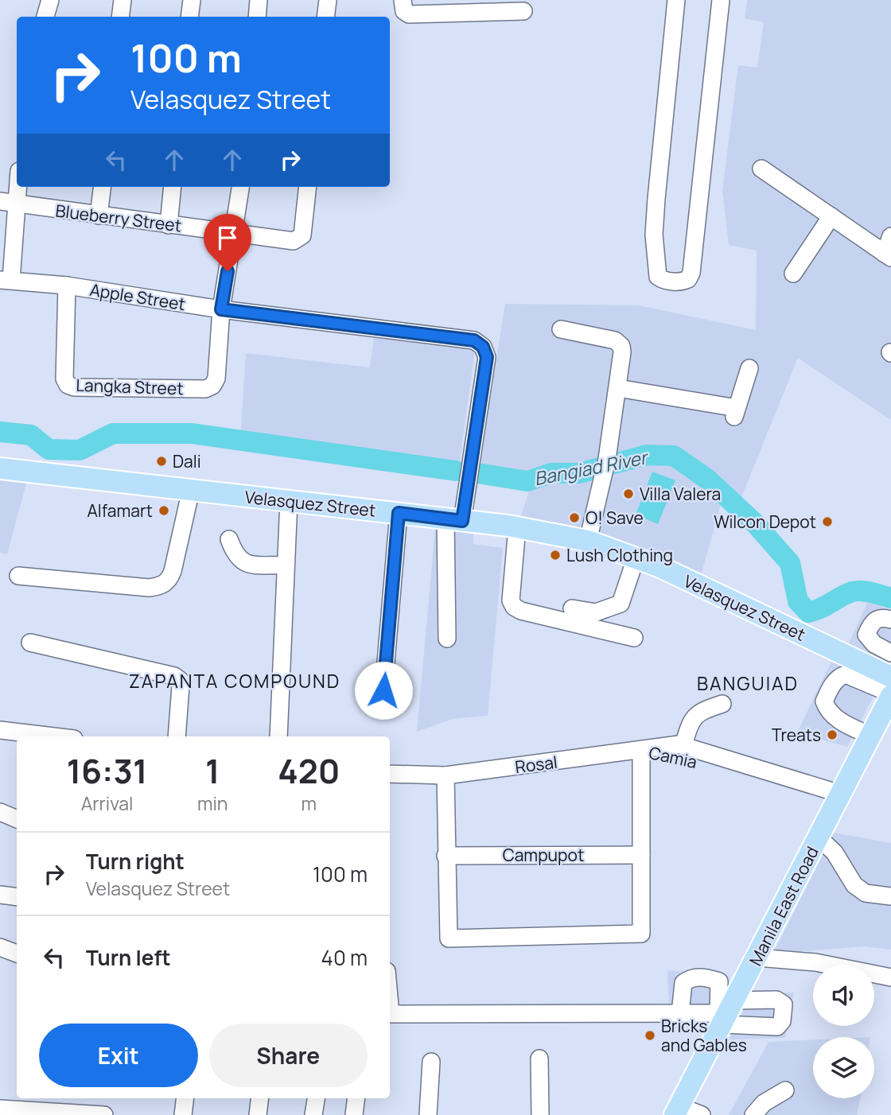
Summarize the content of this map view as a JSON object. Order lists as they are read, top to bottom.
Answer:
{
  "streets": {
    "main road": ["Velasquez Street", "Manila East Road"],
    "street": [
      "Blueberry Street",
      "Apple Street",
      "Langka Street",
      "Camia",
      "Rosal",
      "Campupot"
    ]
  },
  "crossings": [
    ["Apple Street", "Langka Street"],
    ["Apple Street", "Velasquez Street"],
    ["Camia", "Rosal"],
    ["Camia", "Manila East Road"]
  ],
  "districts": ["ZAPANTA COMPOUND", "BANGUIAD"],
  "water": ["Bangiad River"],
  "places": [
    "Dali",
    "Villa Valera",
    "Alfamart",
    "O! Save",
    "Wilcon Depot",
    "Lush Clothing",
    "Treats",
    "Bricks and Gables"
  ],
  "page": {
    "turn": ["100 m", "Velasquez Street"],
    "eta": [
      "16:31",
      "Arrival",
      "1",
      "min",
      "420",
      "m"
    ],
    "list": [
      {
        "name": "Turn right",
        "note": "Velasquez Street",
        "value": "100 m"
      },
      {
        "name": "Turn left",
        "value": "40 m"
      }
    ],
    "buttons": ["Exit", "Share"]
  }
}
